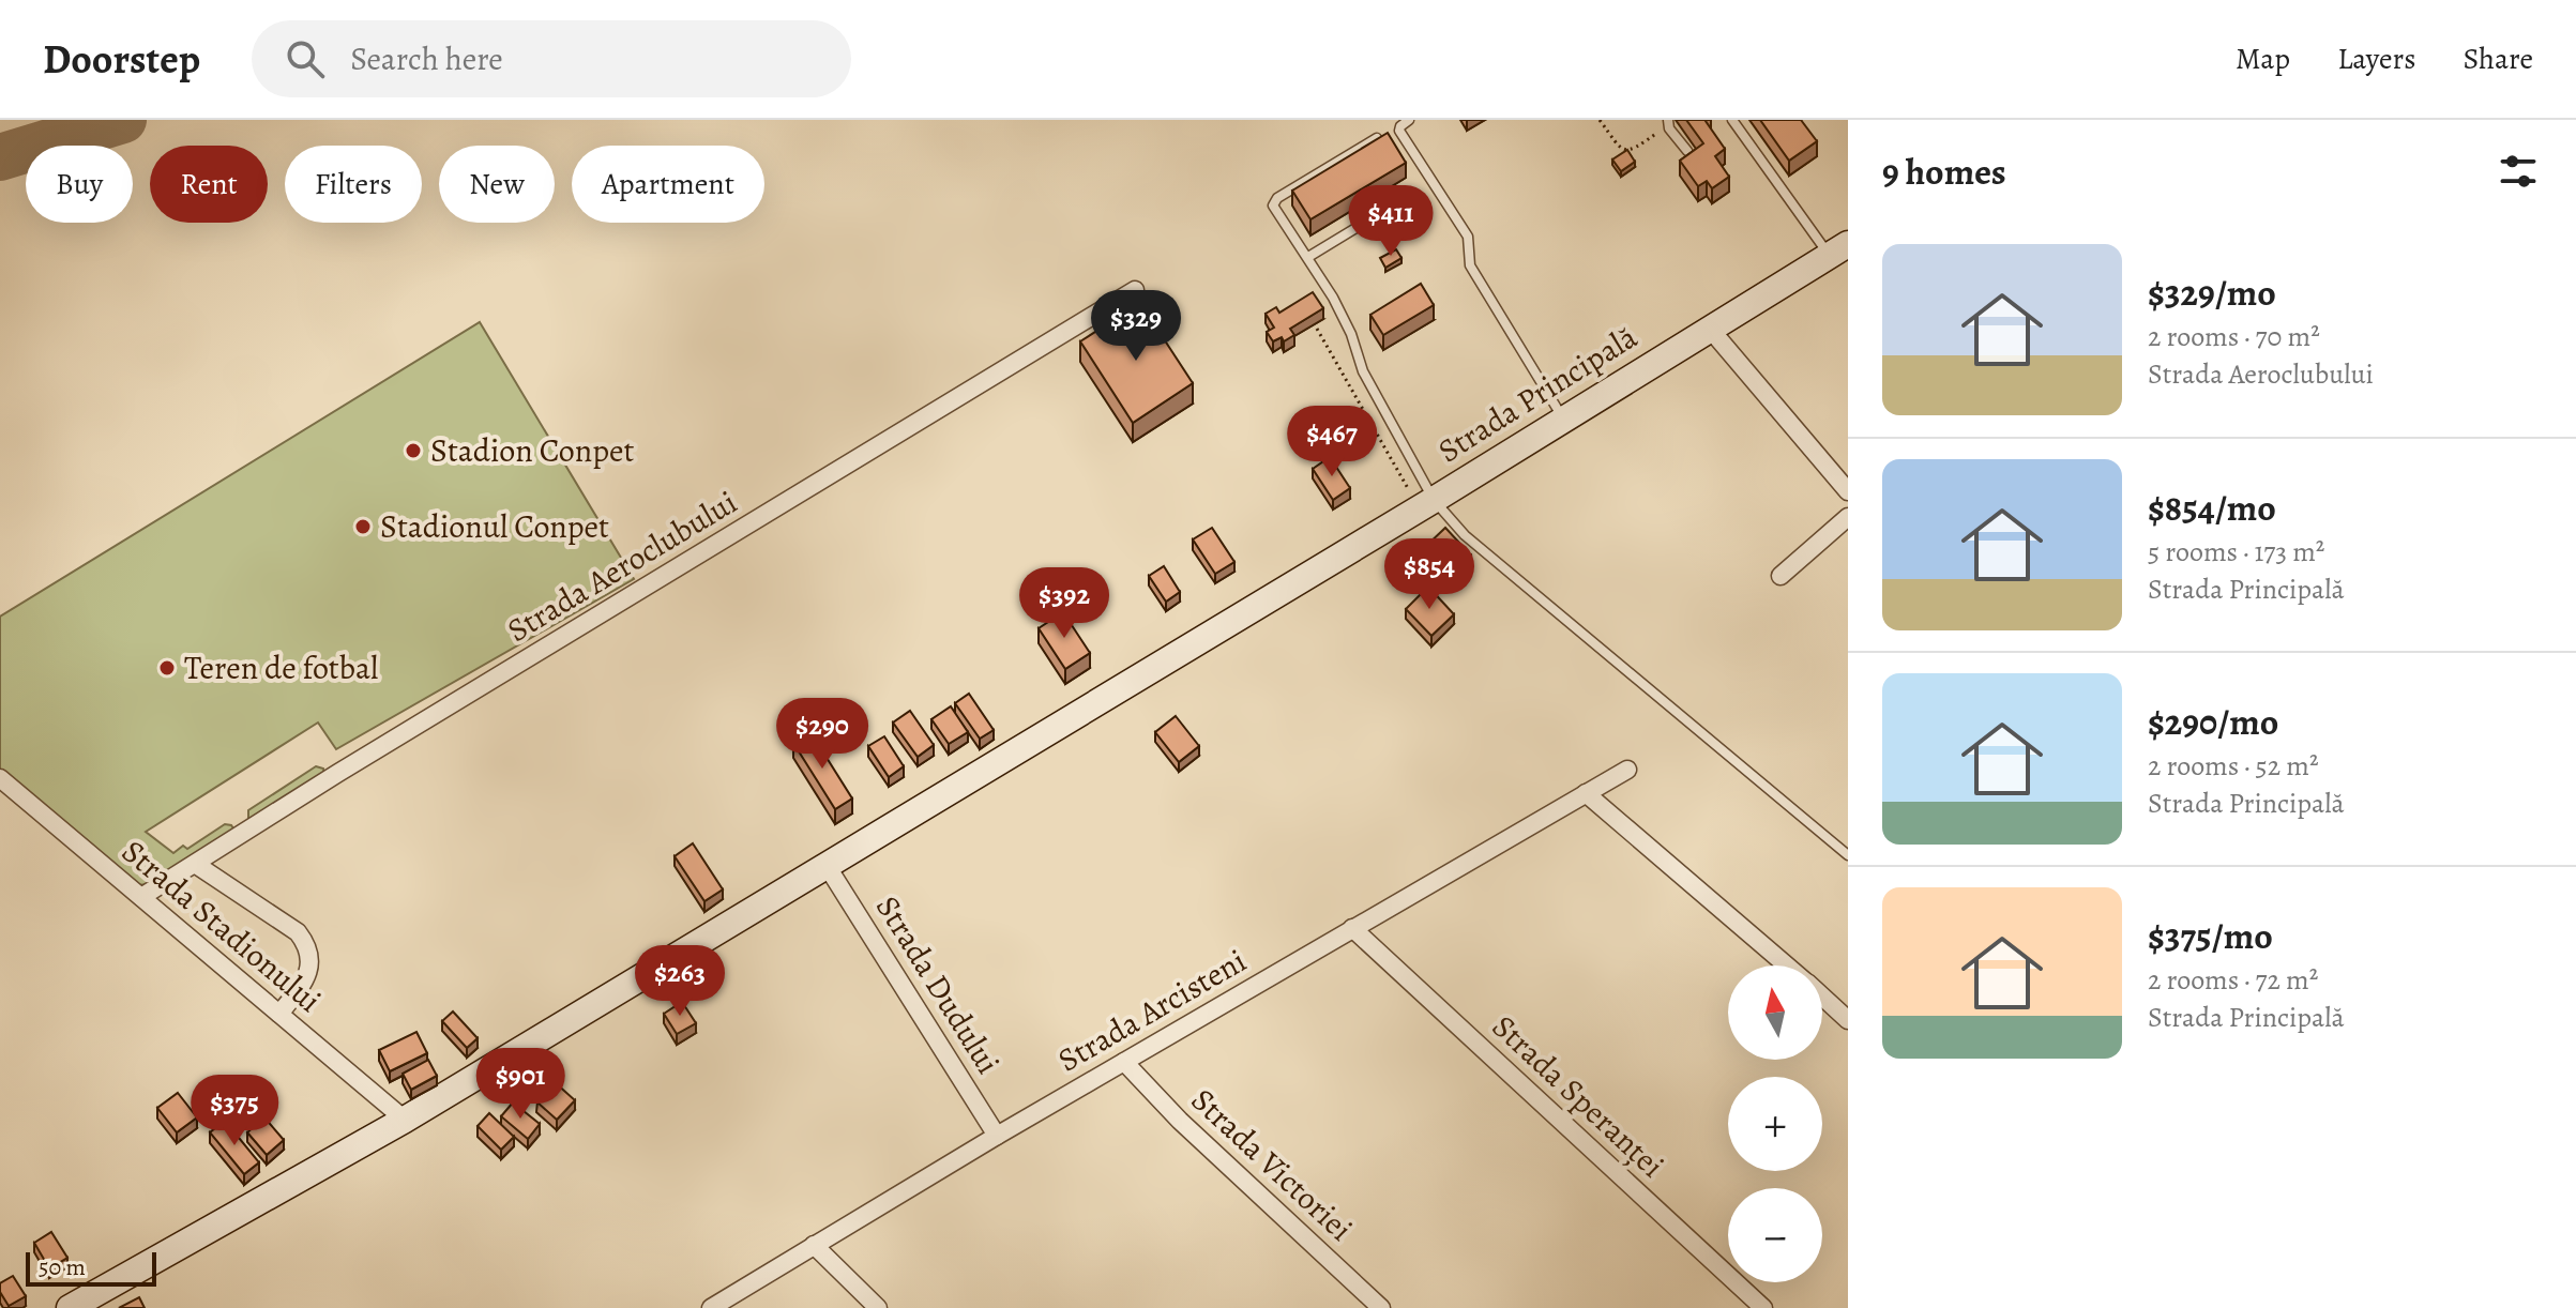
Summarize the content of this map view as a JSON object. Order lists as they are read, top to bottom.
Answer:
{
  "streets": {
    "main road": ["Strada Principală"],
    "street": [
      "Strada Aeroclubului",
      "Strada Stadionului",
      "Strada Dudului",
      "Strada Arcisteni",
      "Strada Speranței",
      "Strada Victoriei"
    ]
  },
  "crossings": [
    ["Strada Principală", "Strada Stadionului"],
    ["Strada Principală", "Strada Dudului"],
    ["Strada Aeroclubului", "Strada Stadionului"],
    ["Strada Dudului", "Strada Arcisteni"],
    ["Strada Arcisteni", "Strada Speranței"],
    ["Strada Arcisteni", "Strada Victoriei"]
  ],
  "places": ["Stadion Conpet", "Stadionul Conpet", "Teren de fotbal"],
  "scale_bar": "50 m",
  "north": "top",
  "page": {
    "header": "Doorstep",
    "search": "Search here",
    "nav": ["Map", "Layers", "Share"],
    "heading": "9 homes",
    "chip": [
      "Buy",
      "Rent",
      "Filters",
      "New",
      "Apartment"
    ],
    "price": [
      "$411",
      "$329",
      "$467",
      "$854",
      "$392",
      "$290",
      "$263",
      "$901",
      "$375"
    ],
    "list": [
      {
        "name": "$329/mo",
        "note": "2 rooms · 70 m² · Strada Aeroclubului"
      },
      {
        "name": "$854/mo",
        "note": "5 rooms · 173 m² · Strada Principală"
      },
      {
        "name": "$290/mo",
        "note": "2 rooms · 52 m² · Strada Principală"
      },
      {
        "name": "$375/mo",
        "note": "2 rooms · 72 m² · Strada Principală"
      }
    ],
    "map_buttons": ["+", "−"],
    "scale": "50 m"
  }
}
